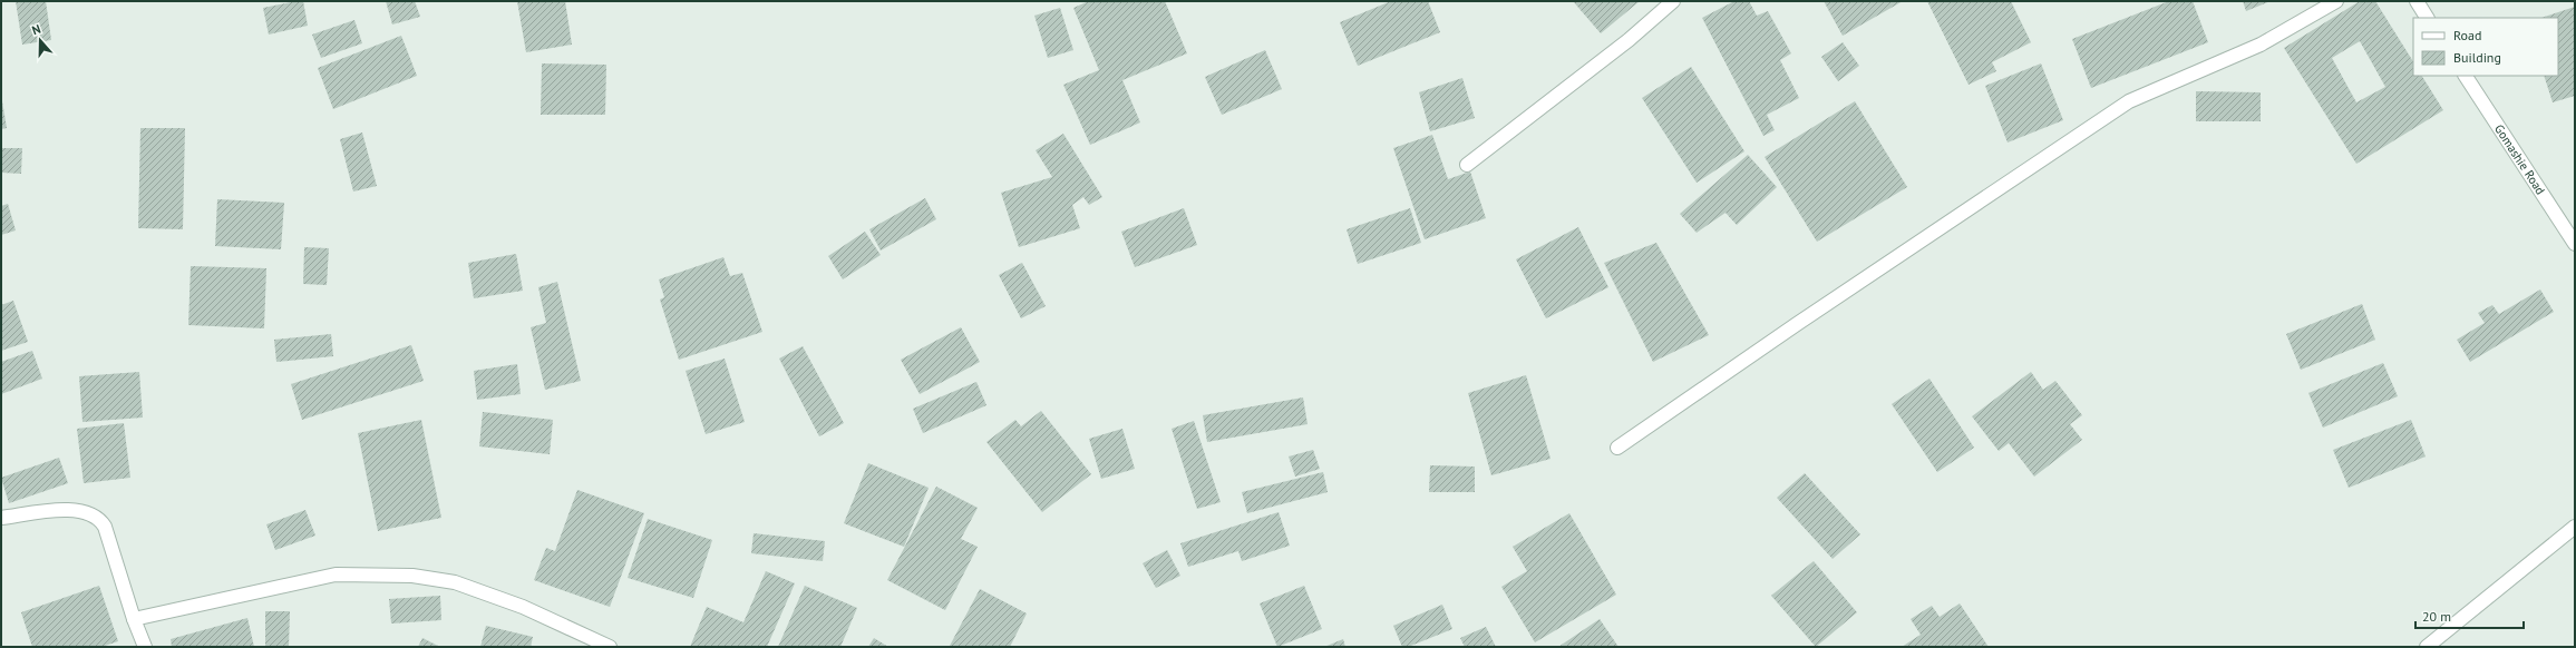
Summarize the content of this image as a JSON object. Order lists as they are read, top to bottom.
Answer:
{
  "streets": {
    "street": ["Gomashie Road"]
  },
  "legend": ["Road", "Building"],
  "scale_bar": "20 m",
  "north": "top"
}
